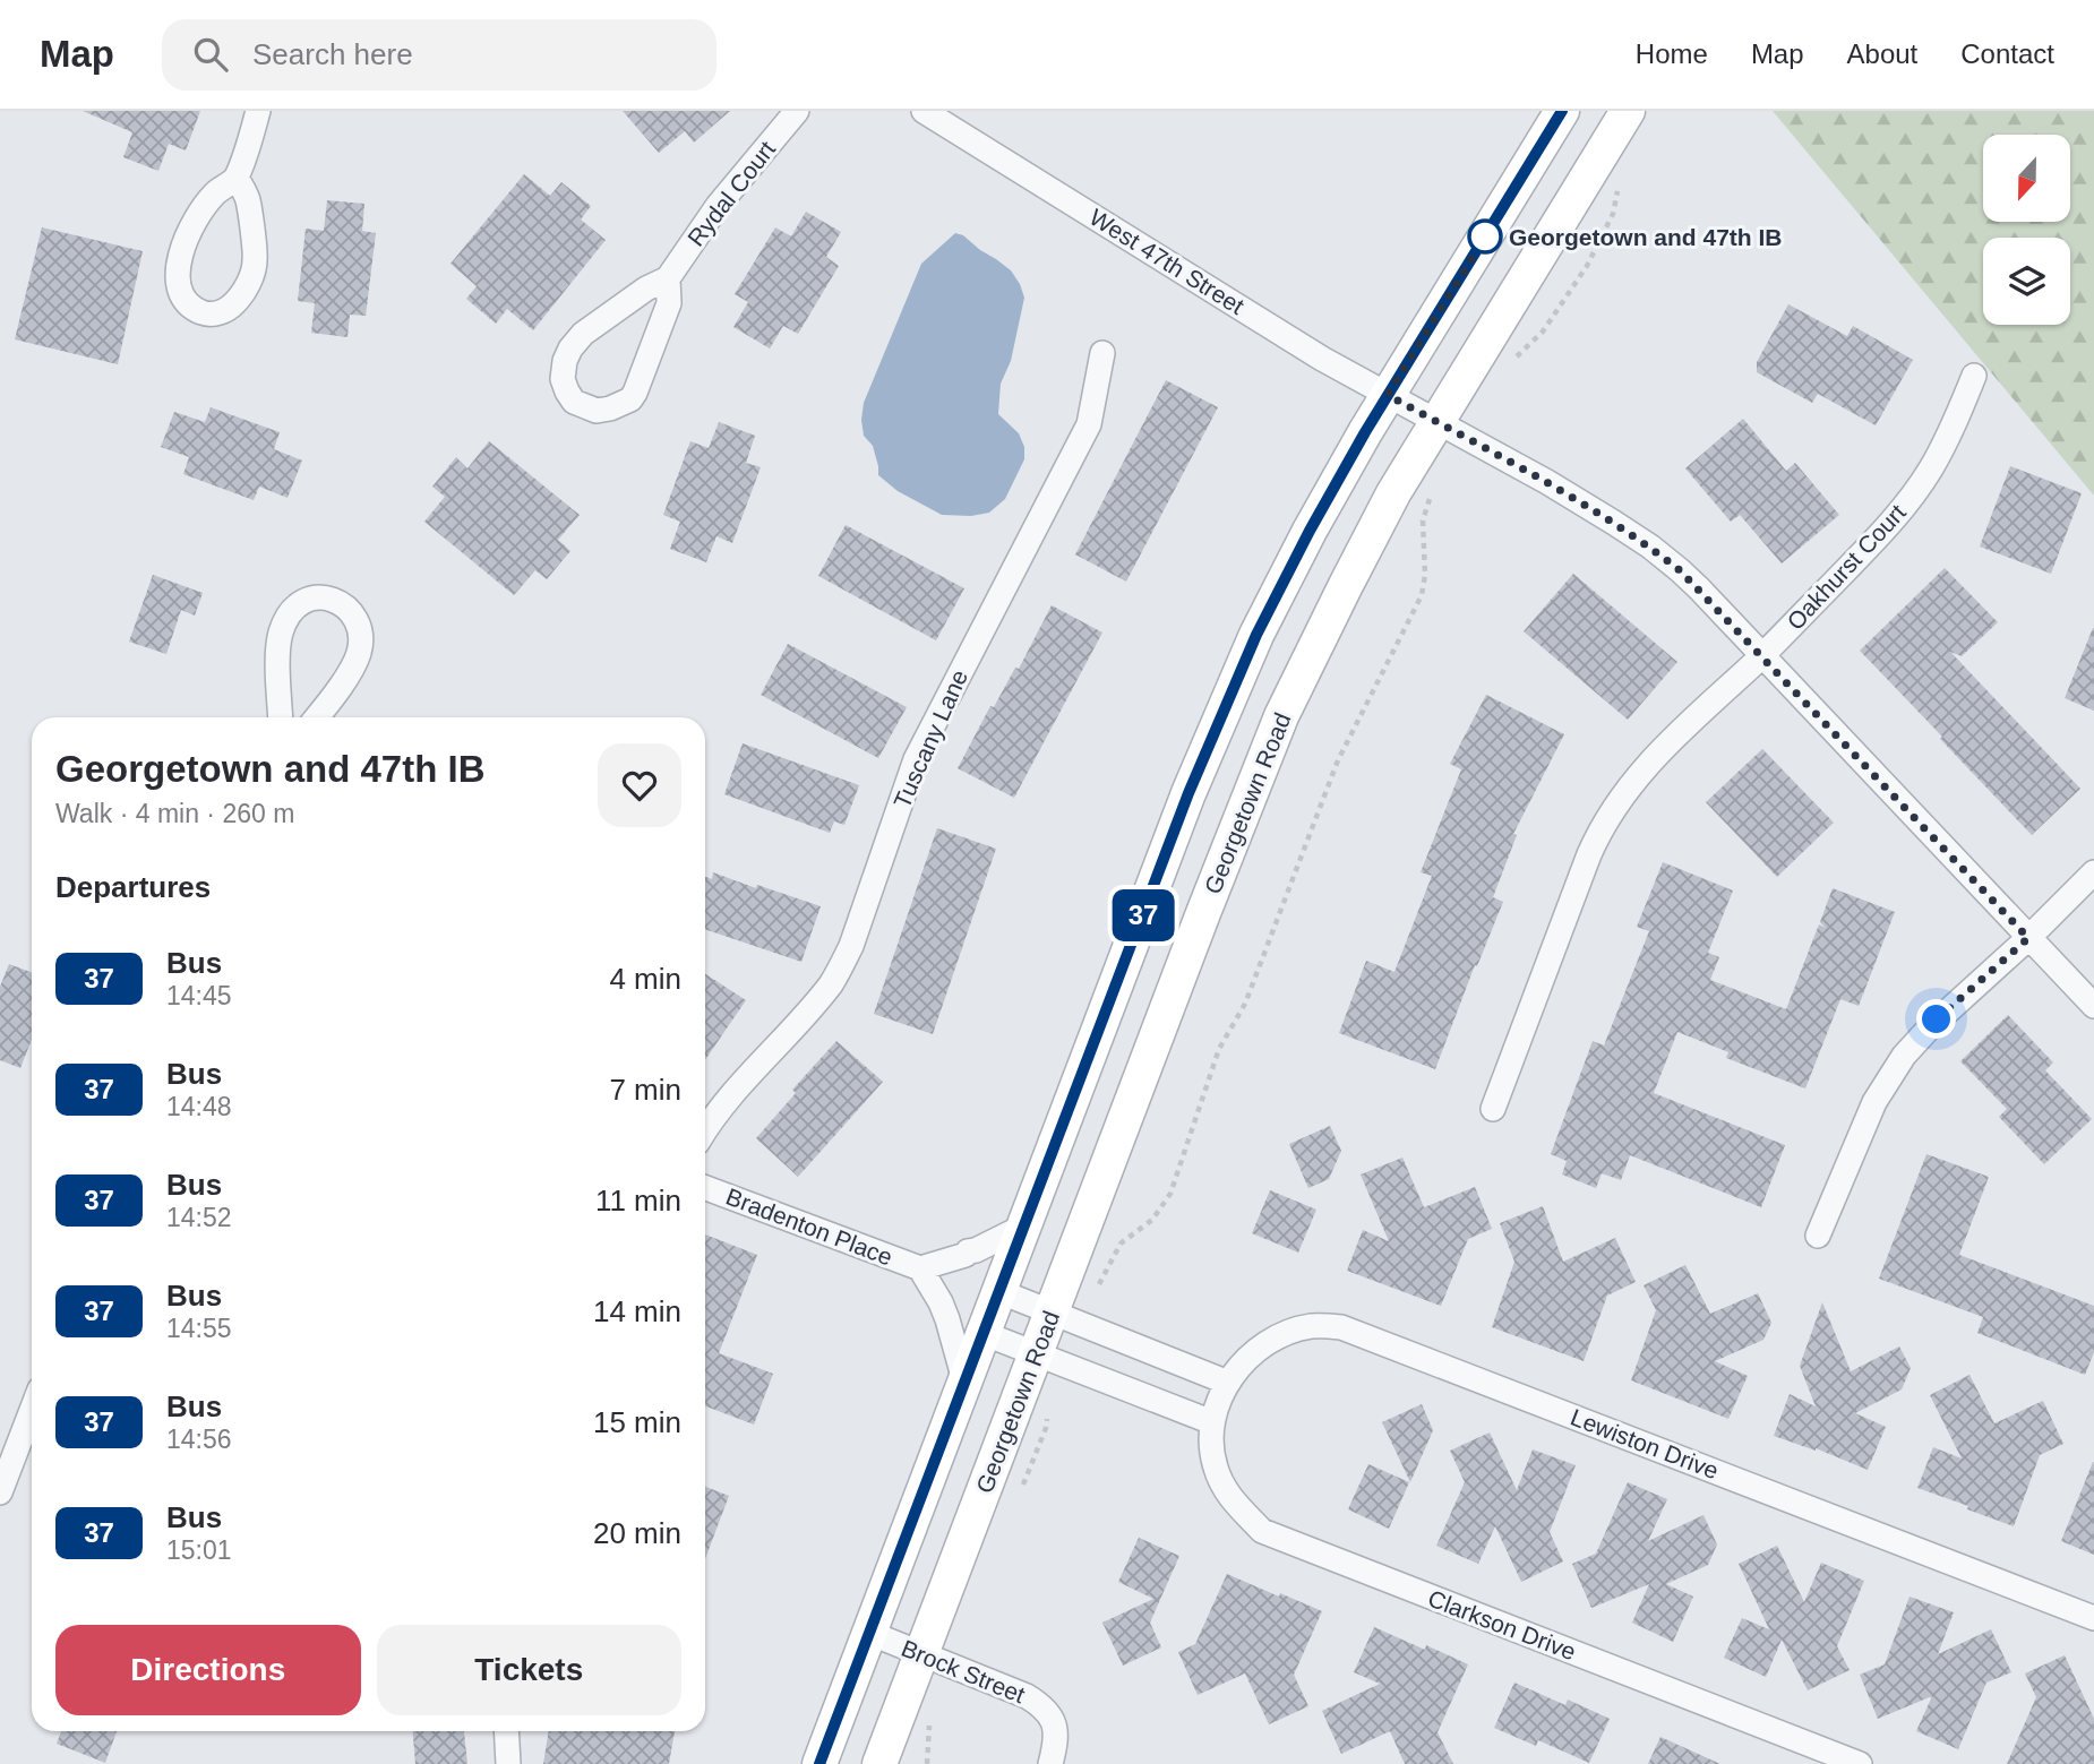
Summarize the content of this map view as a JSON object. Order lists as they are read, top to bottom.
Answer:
{
  "streets": {
    "main road": ["Georgetown Road"],
    "street": [
      "Rydal Court",
      "West 47th Street",
      "Oakhurst Court",
      "Tuscany Lane",
      "Bradenton Place",
      "Lewiston Drive",
      "Clarkson Drive",
      "Brock Street"
    ]
  },
  "crossings": [
    ["West 47th Street", "Oakhurst Court"],
    ["West 47th Street", "Georgetown Road"],
    ["Georgetown Road", "Brock Street"],
    ["Lewiston Drive", "Clarkson Drive"]
  ],
  "places": ["Georgetown and 47th IB"],
  "lines": ["bus line 37"],
  "north": "bottom",
  "page": {
    "header": "Map",
    "search": "Search here",
    "nav": [
      "Home",
      "Map",
      "About",
      "Contact"
    ],
    "on_map": "37",
    "heading": [
      ["Georgetown and 47th IB", "Walk · 4 min · 260 m"],
      "Departures"
    ],
    "list": [
      {
        "mark": "37",
        "name": "Bus",
        "note": "14:45",
        "value": "4 min"
      },
      {
        "mark": "37",
        "name": "Bus",
        "note": "14:48",
        "value": "7 min"
      },
      {
        "mark": "37",
        "name": "Bus",
        "note": "14:52",
        "value": "11 min"
      },
      {
        "mark": "37",
        "name": "Bus",
        "note": "14:55",
        "value": "14 min"
      },
      {
        "mark": "37",
        "name": "Bus",
        "note": "14:56",
        "value": "15 min"
      },
      {
        "mark": "37",
        "name": "Bus",
        "note": "15:01",
        "value": "20 min"
      }
    ],
    "buttons": ["Directions", "Tickets"]
  }
}
